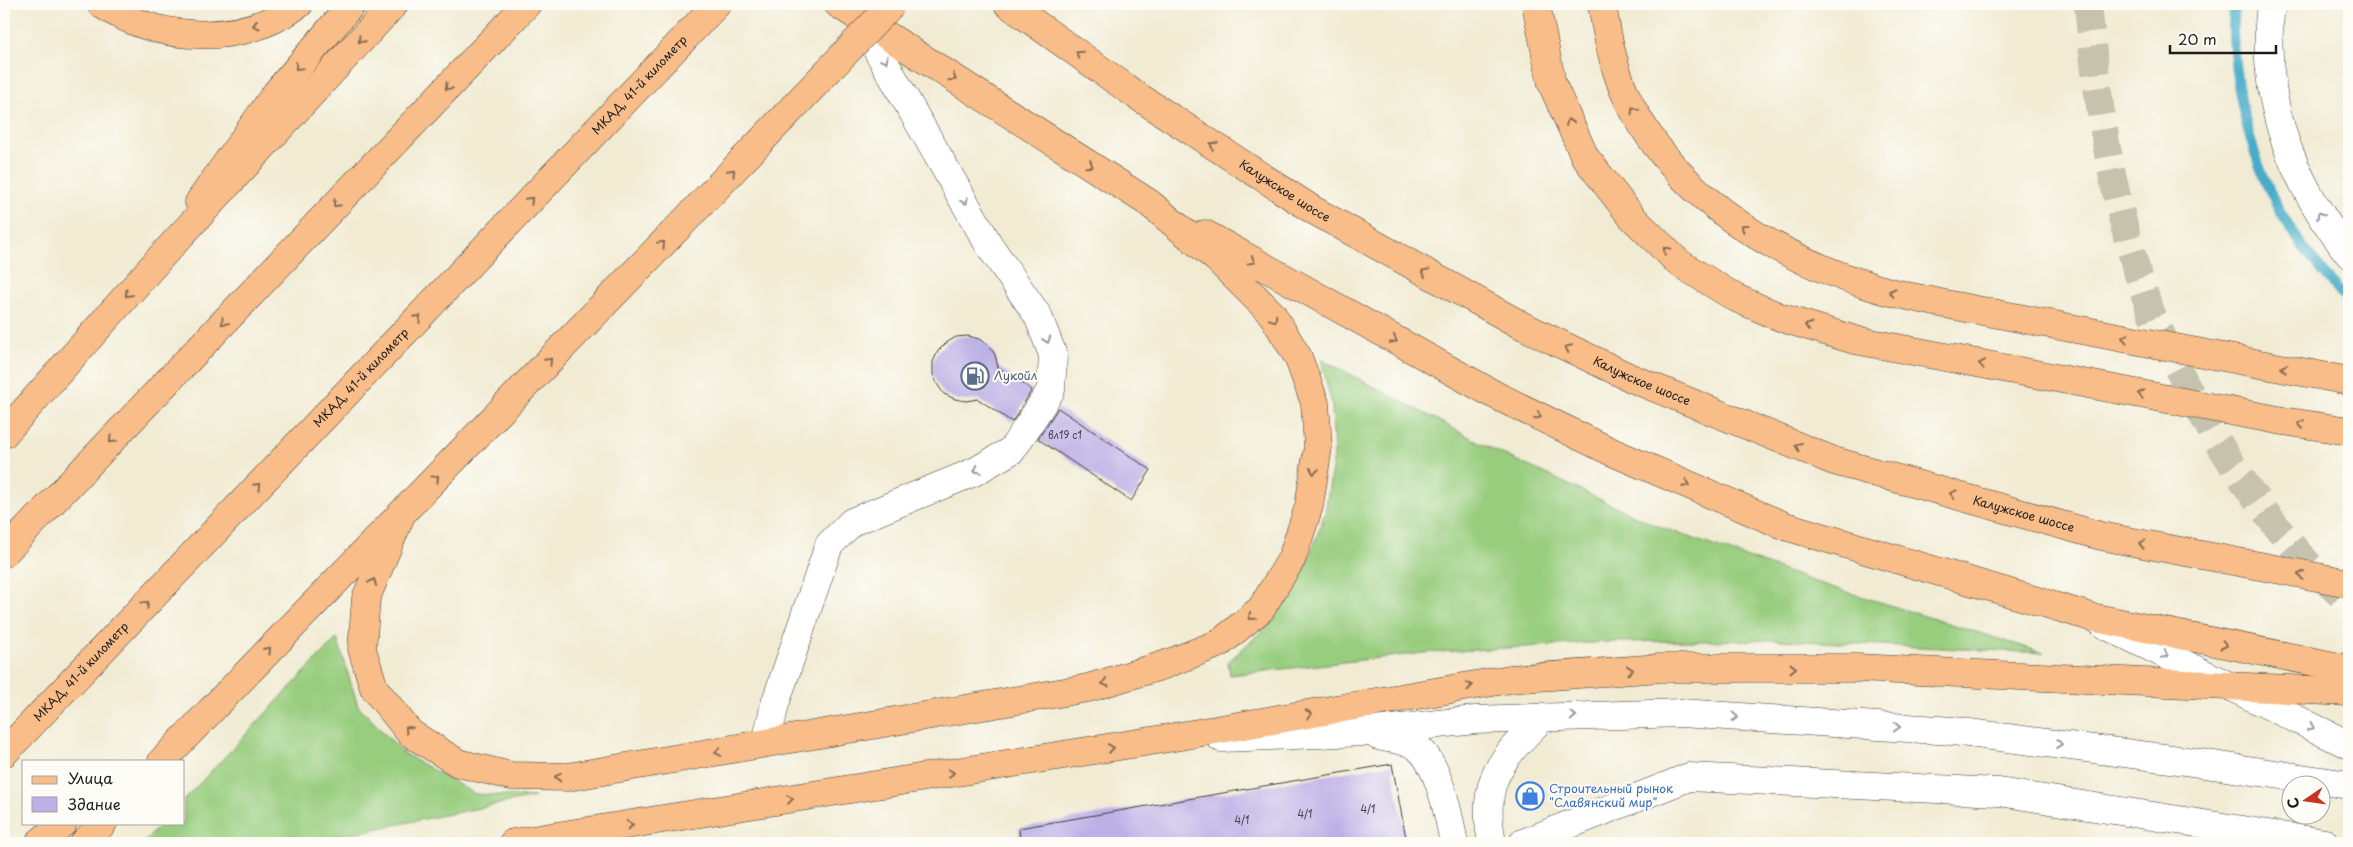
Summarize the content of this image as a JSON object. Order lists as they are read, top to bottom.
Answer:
{
  "streets": {
    "main road": ["МКАД, 41-й километр", "Калужское шоссе"]
  },
  "places": {
    "fuel station": ["Лукойл"],
    "shop": ["Строительный рынок \"Славянский мир\""]
  },
  "house_numbers": [
    "вл19 с1",
    "4/1",
    "4/1",
    "4/1"
  ],
  "legend": ["Улица", "Здание"],
  "scale_bar": "20 m",
  "north": "left"
}
